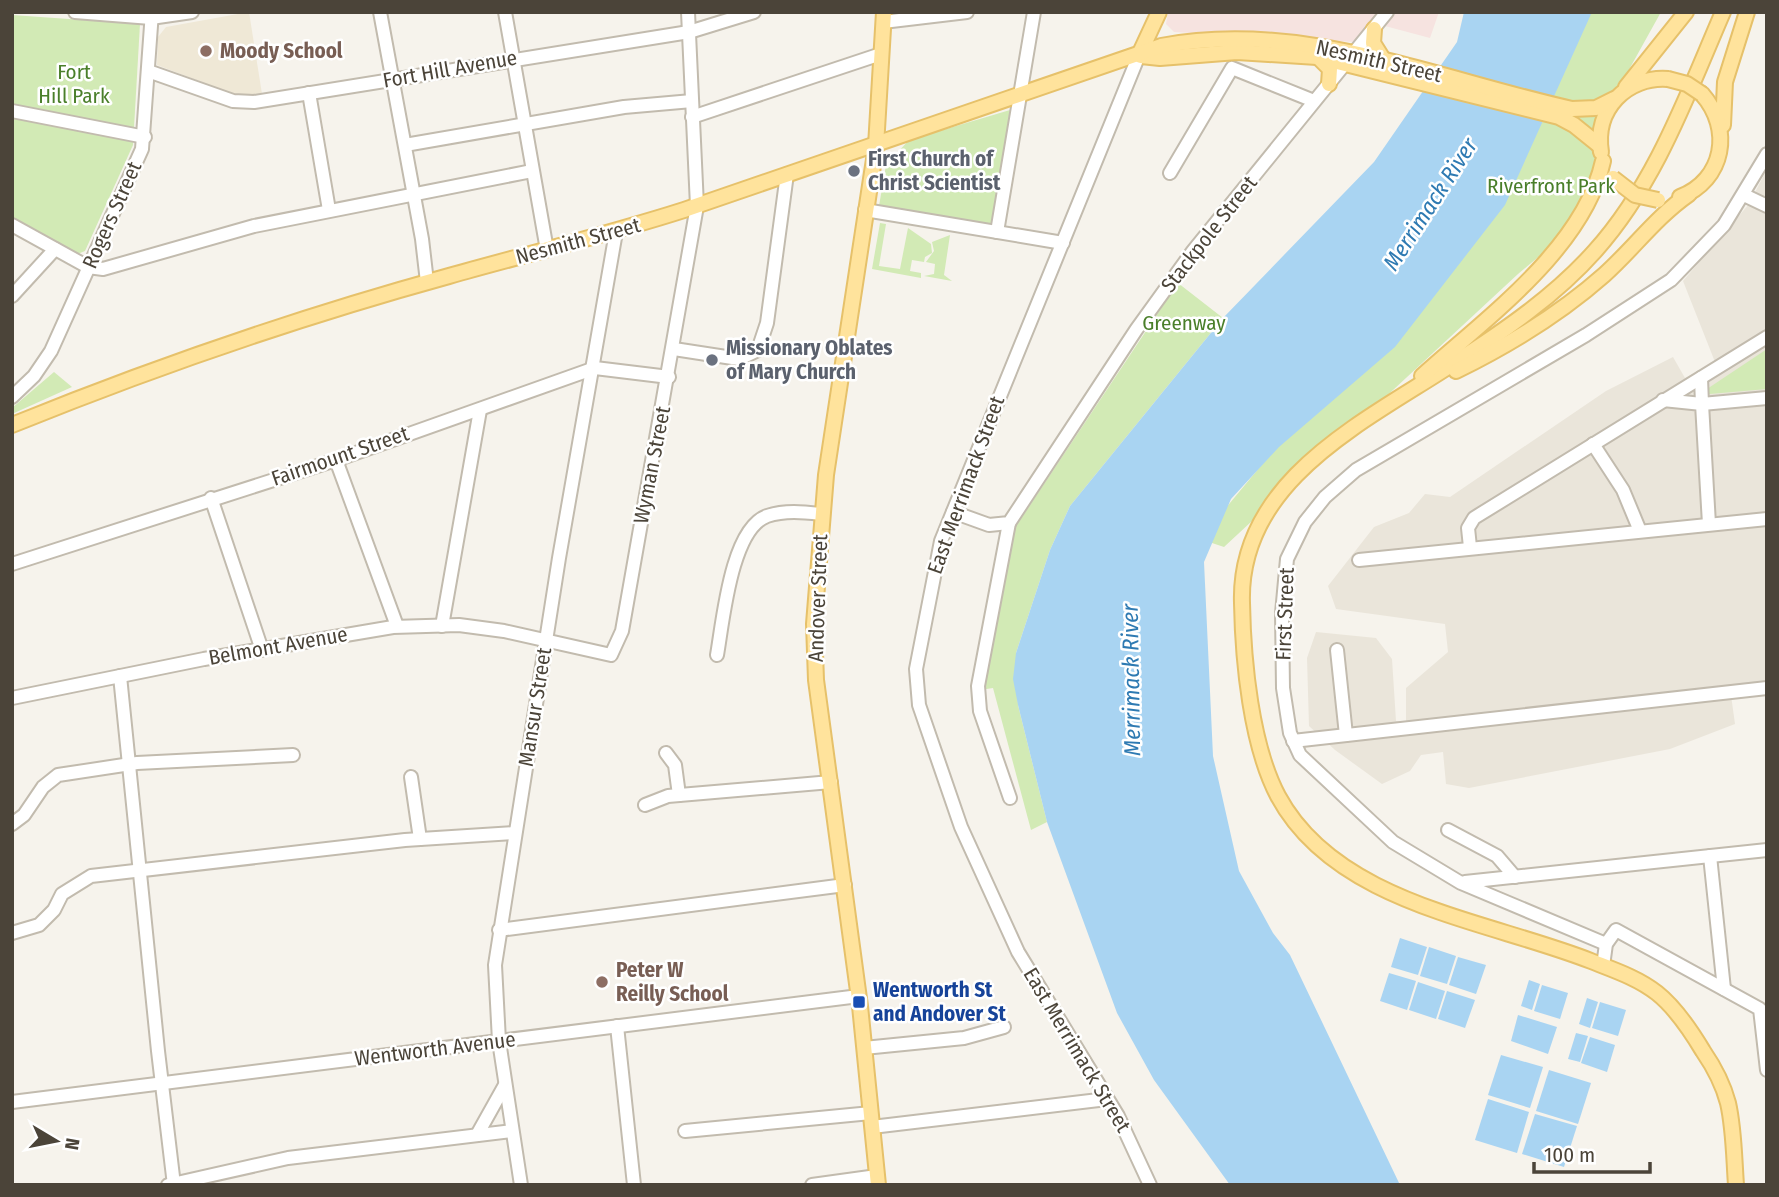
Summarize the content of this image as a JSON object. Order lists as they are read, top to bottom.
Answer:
{
  "streets": {
    "main road": ["Nesmith Street", "East Merrimack Street", "Andover Street"],
    "street": [
      "Fort Hill Avenue",
      "Rogers Street",
      "Stackpole Street",
      "Fairmount Street",
      "Wyman Street",
      "First Street",
      "Belmont Avenue",
      "Mansur Street",
      "Wentworth Avenue"
    ]
  },
  "crossings": [
    ["Nesmith Street", "Stackpole Street"],
    ["Nesmith Street", "Wyman Street"],
    ["Nesmith Street", "East Merrimack Street"],
    ["Nesmith Street", "Andover Street"],
    ["Nesmith Street", "Mansur Street"],
    ["Fort Hill Avenue", "Rogers Street"],
    ["Fort Hill Avenue", "Wyman Street"],
    ["Fairmount Street", "Wyman Street"],
    ["Fairmount Street", "Mansur Street"],
    ["Wyman Street", "Belmont Avenue"],
    ["Wyman Street", "Mansur Street"],
    ["Andover Street", "Wentworth Avenue"],
    ["Belmont Avenue", "Mansur Street"],
    ["Mansur Street", "Wentworth Avenue"]
  ],
  "water": ["Merrimack River"],
  "parks": ["Fort Hill Park", "Riverfront Park", "Greenway"],
  "places": {
    "other": [
      "Moody School",
      "First Church of Christ Scientist",
      "Missionary Oblates of Mary Church",
      "Peter W Reilly School"
    ],
    "transit": ["Wentworth St and Andover St"]
  },
  "scale_bar": "100 m",
  "north": "right"
}
